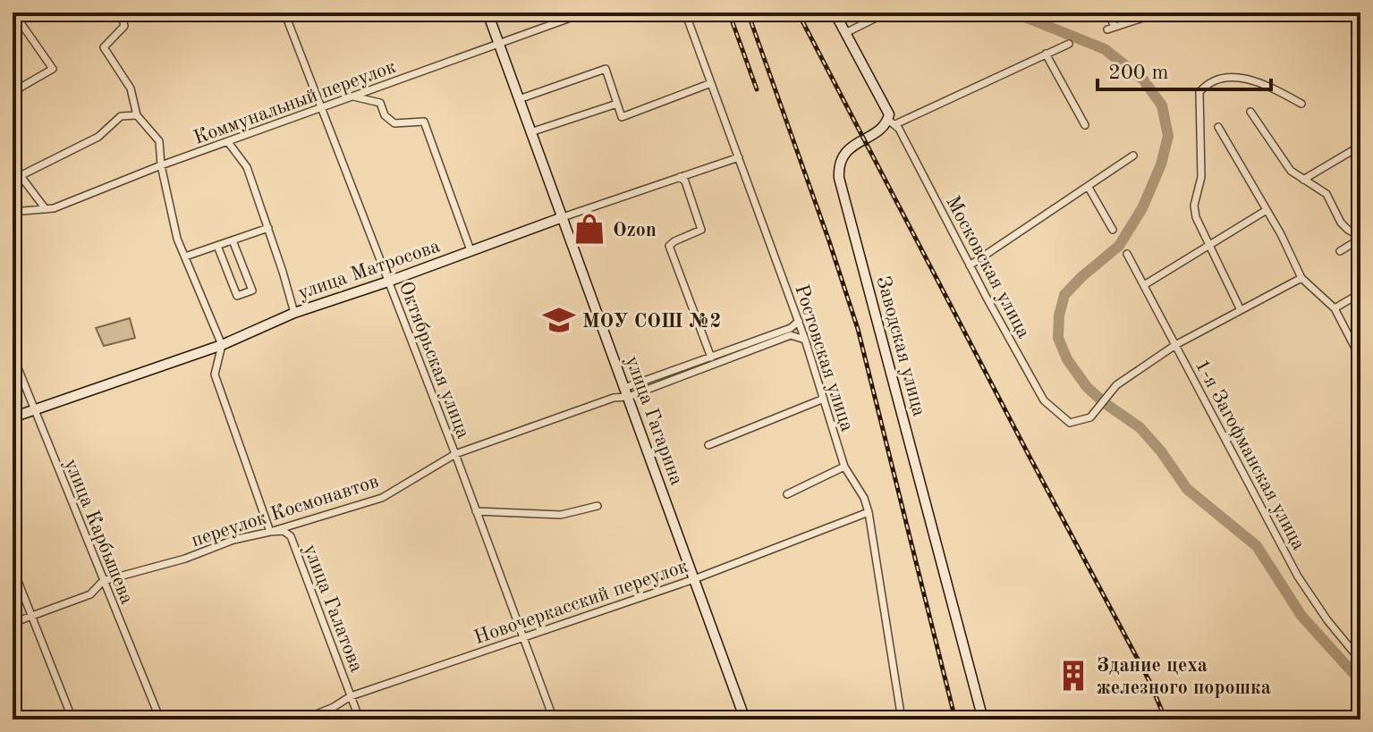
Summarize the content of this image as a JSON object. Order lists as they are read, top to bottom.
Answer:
{
  "streets": {
    "main road": ["улица Матросова", "Заводская улица", "улица Гагарина"],
    "street": [
      "Коммунальный переулок",
      "Московская улица",
      "Ростовская улица",
      "Октябрьская улица",
      "1-я Загофманская улица",
      "переулок Космонавтов",
      "улица Карбышева",
      "Новочеркасский переулок",
      "улица Галатова"
    ]
  },
  "crossings": [
    ["Коммунальный переулок", "Октябрьская улица"],
    ["Коммунальный переулок", "улица Гагарина"],
    ["Московская улица", "Заводская улица"],
    ["Московская улица", "1-я Загофманская улица"],
    ["улица Матросова", "Ростовская улица"],
    ["улица Матросова", "Октябрьская улица"],
    ["улица Матросова", "улица Гагарина"],
    ["улица Матросова", "улица Карбышева"],
    ["Ростовская улица", "переулок Космонавтов"],
    ["Ростовская улица", "Новочеркасский переулок"],
    ["Октябрьская улица", "переулок Космонавтов"],
    ["Октябрьская улица", "Новочеркасский переулок"],
    ["улица Гагарина", "переулок Космонавтов"],
    ["улица Гагарина", "Новочеркасский переулок"],
    ["переулок Космонавтов", "улица Карбышева"],
    ["переулок Космонавтов", "улица Галатова"],
    ["Новочеркасский переулок", "улица Галатова"]
  ],
  "places": {
    "shop": ["Ozon"],
    "school or university": ["МОУ СОШ №2"],
    "building": ["Здание цеха железного порошка"]
  },
  "scale_bar": "200 m"
}
